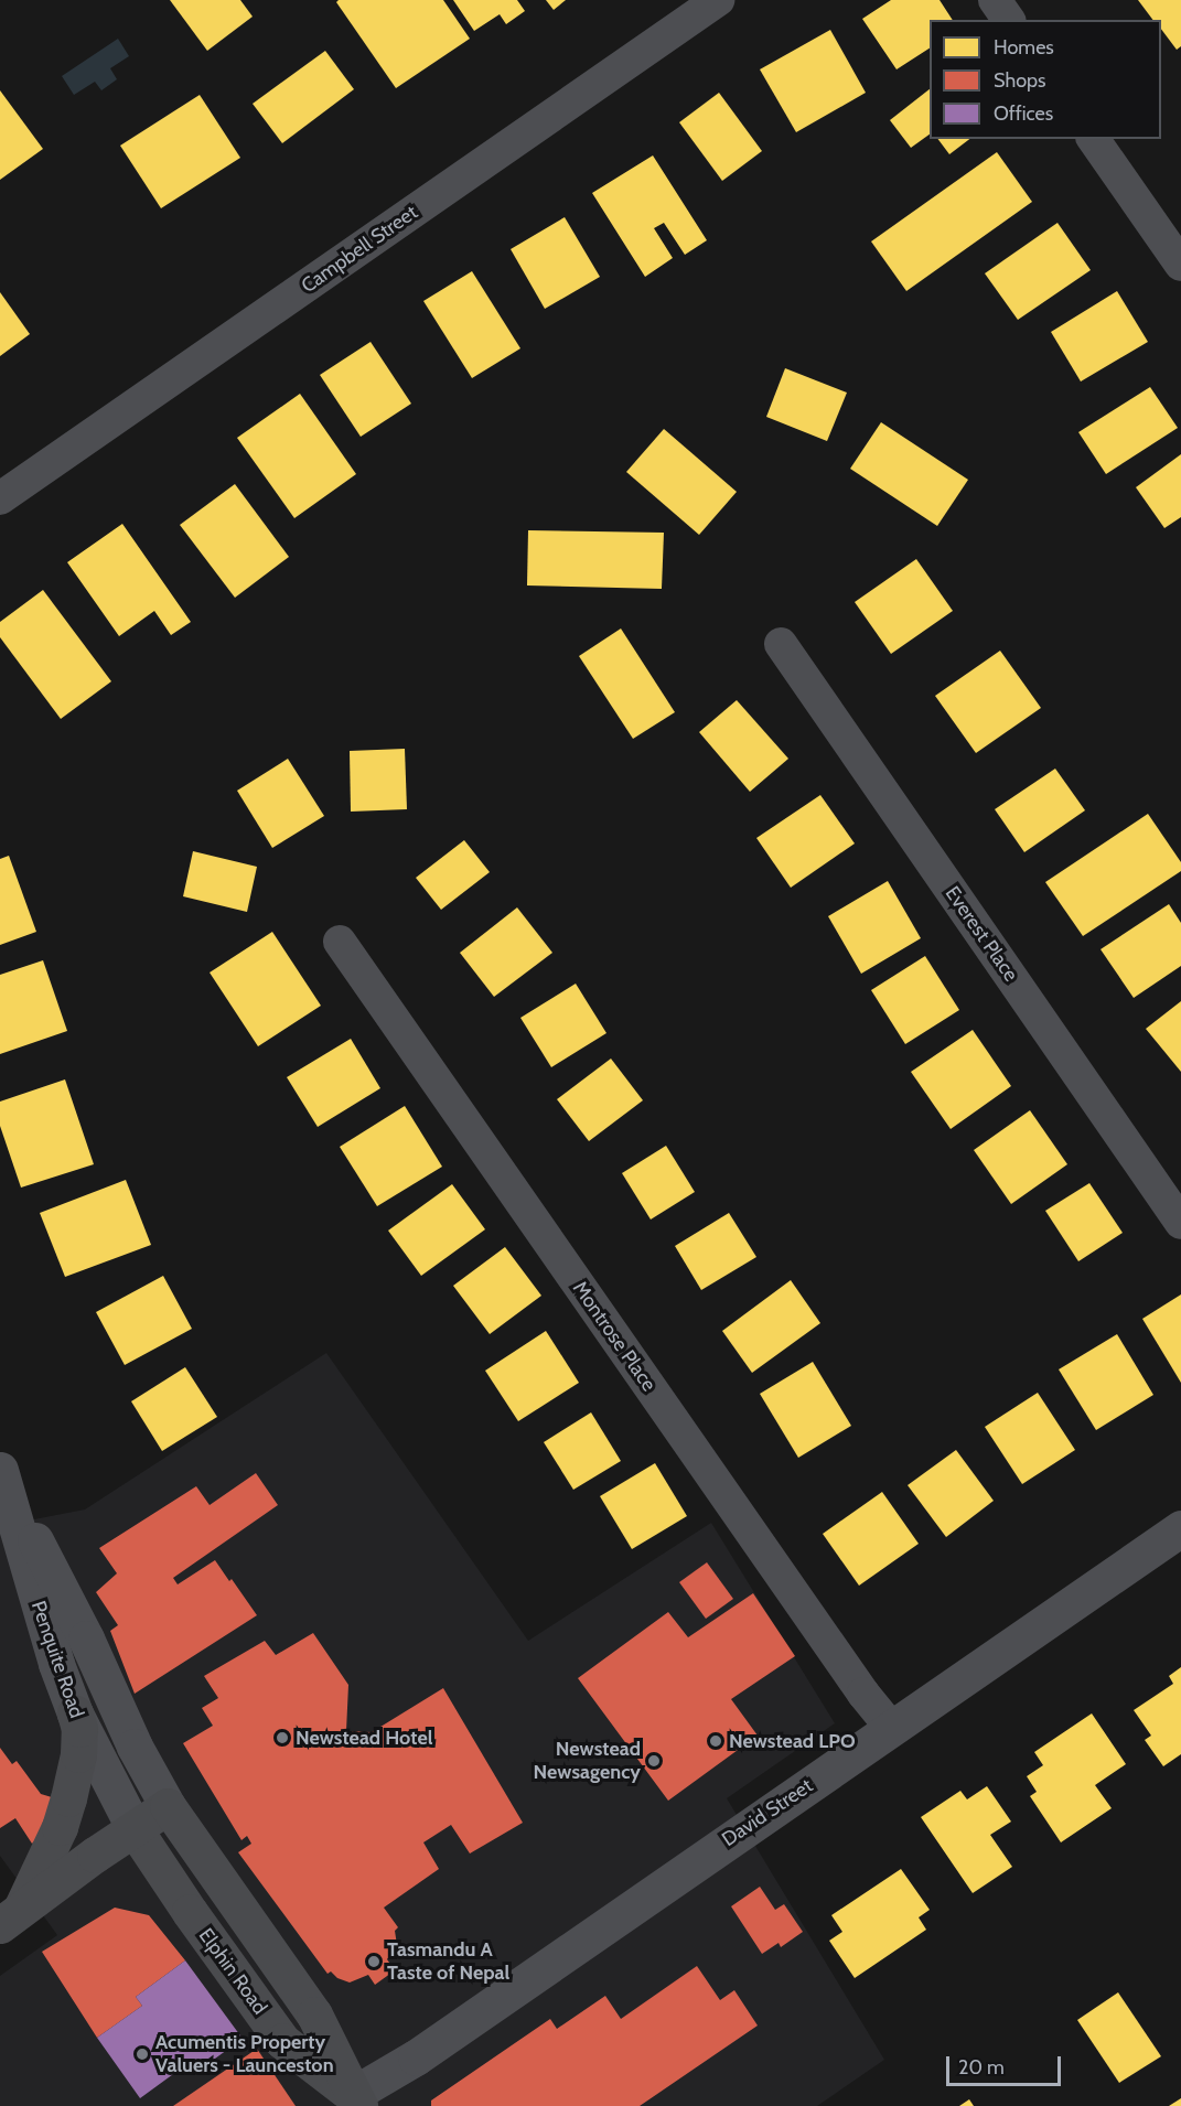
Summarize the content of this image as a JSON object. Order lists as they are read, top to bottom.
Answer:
{
  "streets": {
    "highway": ["Elphin Road"],
    "street": [
      "Campbell Street",
      "Everest Place",
      "Montrose Place",
      "Penquite Road",
      "David Street"
    ]
  },
  "crossings": [
    ["Montrose Place", "David Street"],
    ["Penquite Road", "Elphin Road"],
    ["David Street", "Elphin Road"]
  ],
  "places": [
    "Newstead Hotel",
    "Newstead LPO",
    "Newstead Newsagency",
    "Tasmandu A Taste of Nepal",
    "Acumentis Property Valuers - Launceston"
  ],
  "legend": ["Homes", "Shops", "Offices"],
  "scale_bar": "20 m"
}
